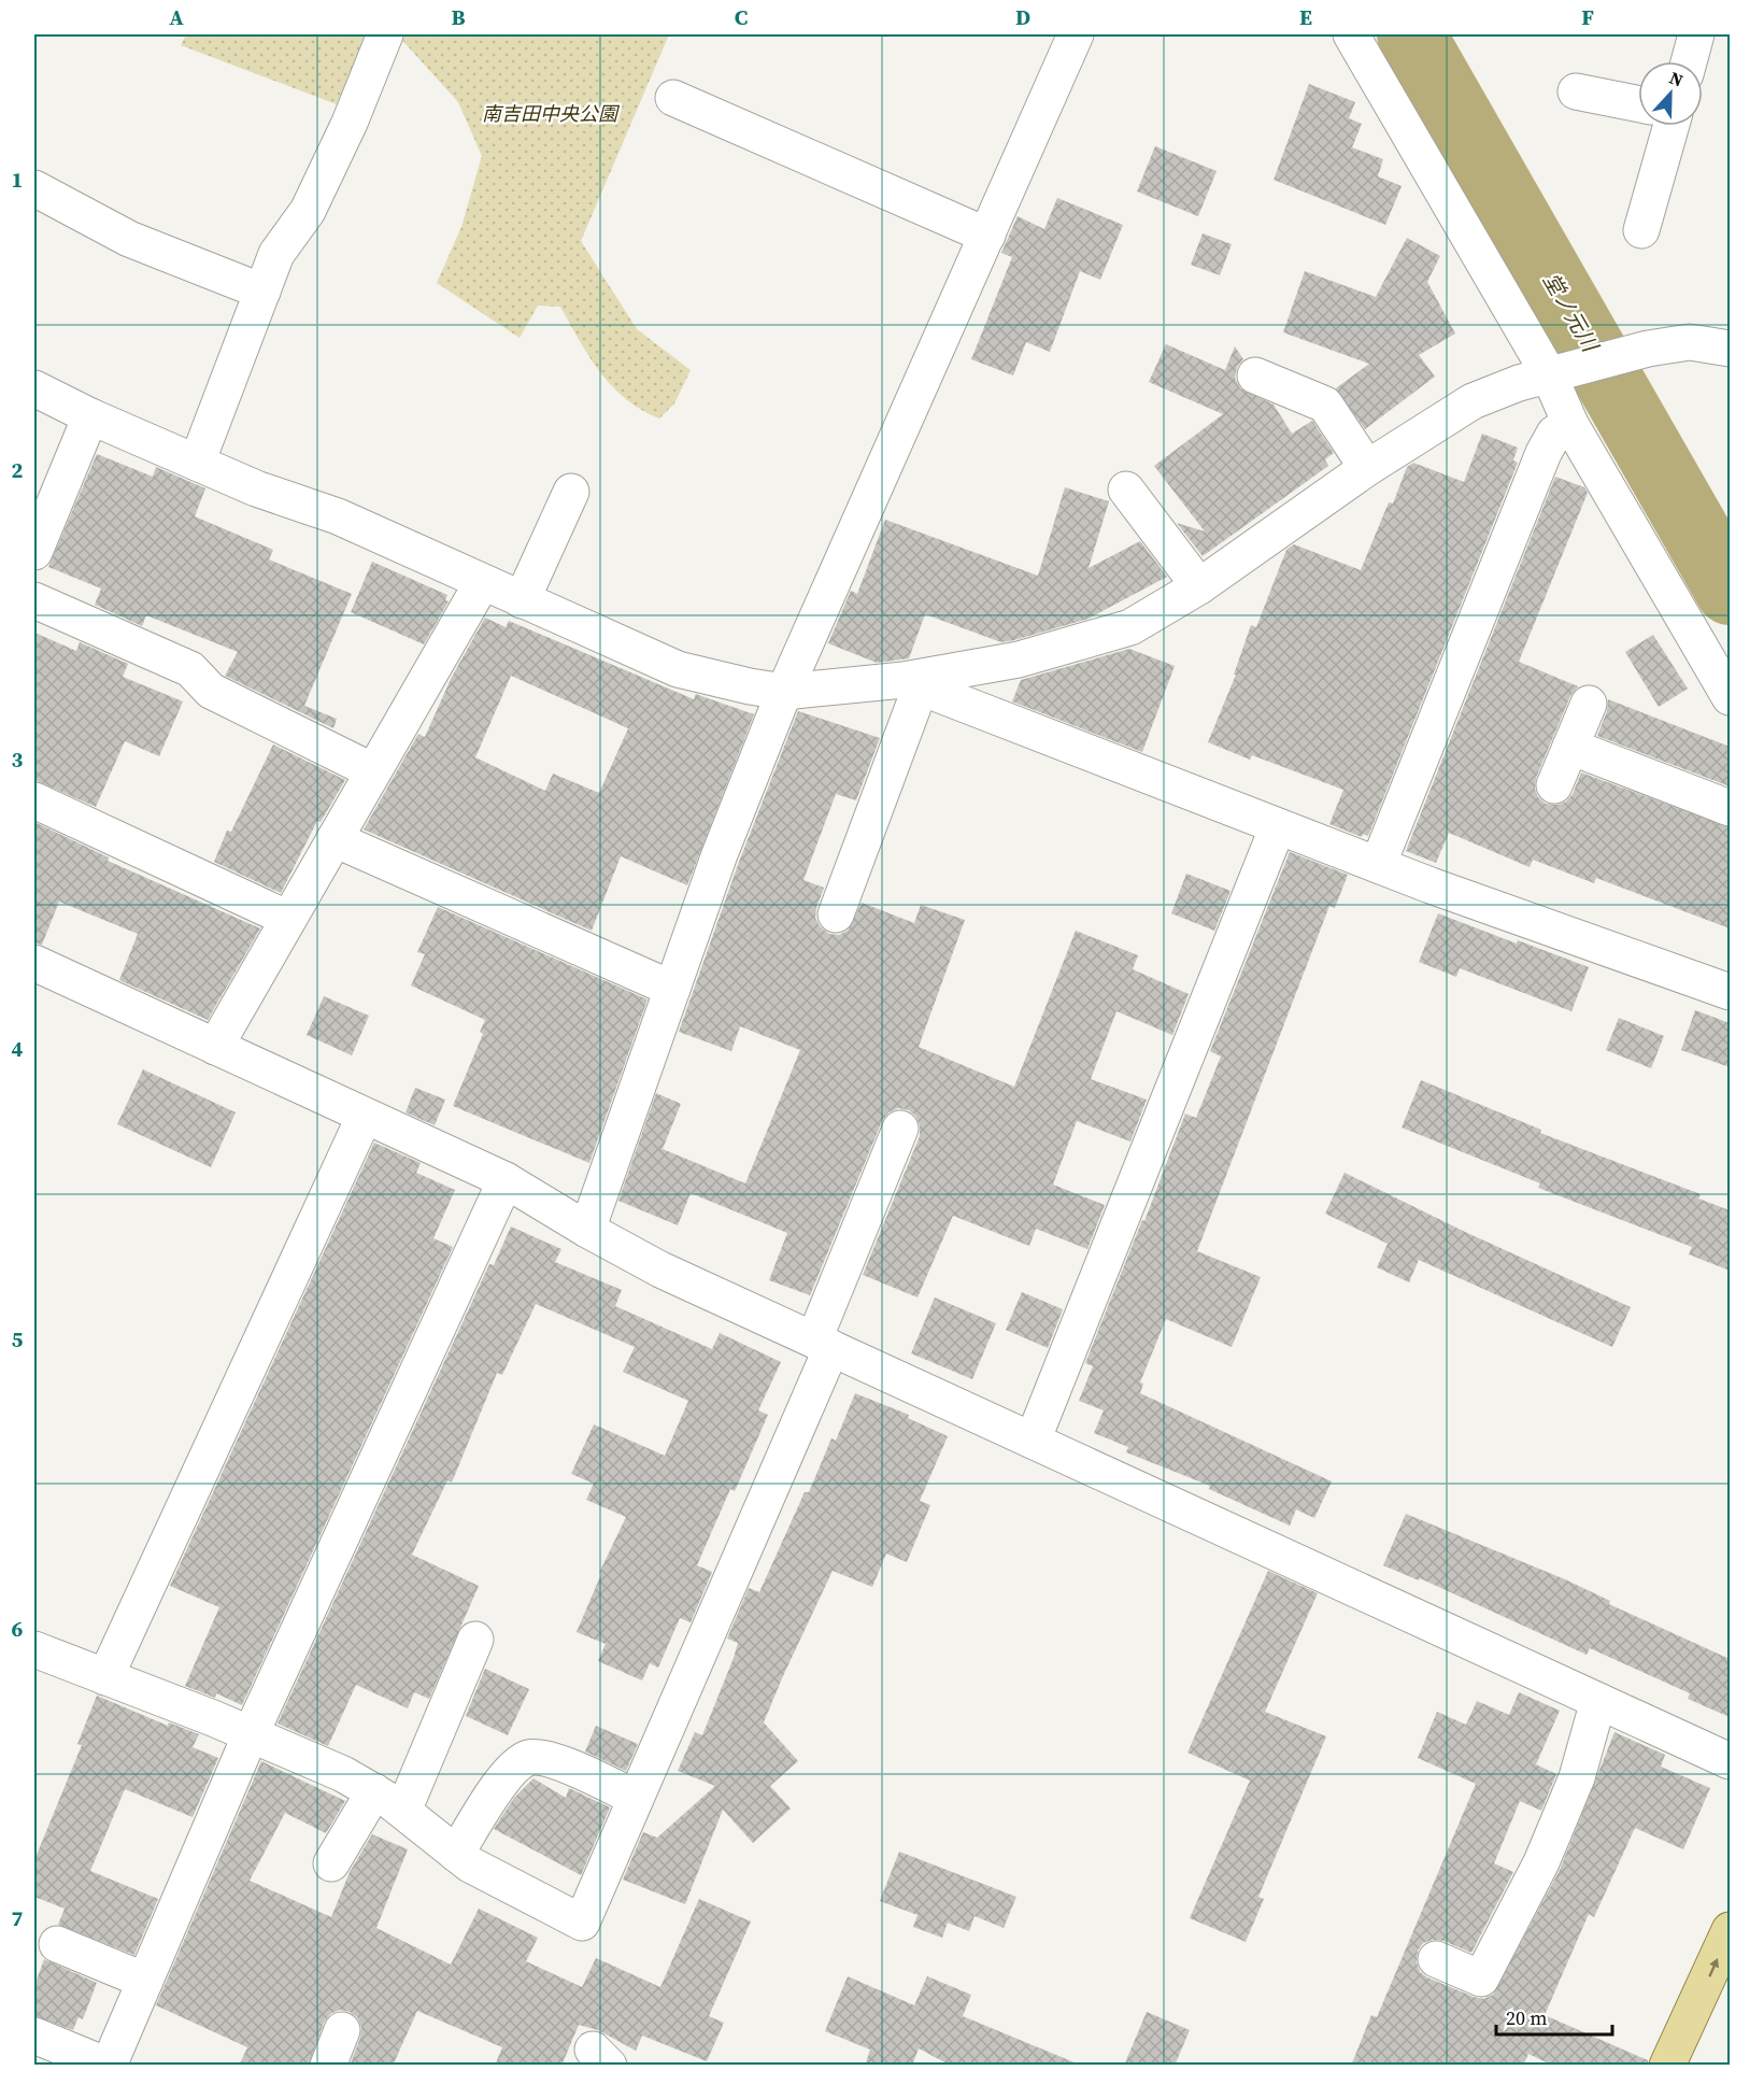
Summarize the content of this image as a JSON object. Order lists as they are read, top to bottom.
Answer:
{
  "water": ["堂ノ元川"],
  "parks": ["南吉田中央公園"],
  "scale_bar": "20 m",
  "north": "top",
  "grid": {
    "columns": [
      "A",
      "B",
      "C",
      "D",
      "E",
      "F"
    ],
    "rows": [
      "1",
      "2",
      "3",
      "4",
      "5",
      "6",
      "7"
    ]
  }
}
